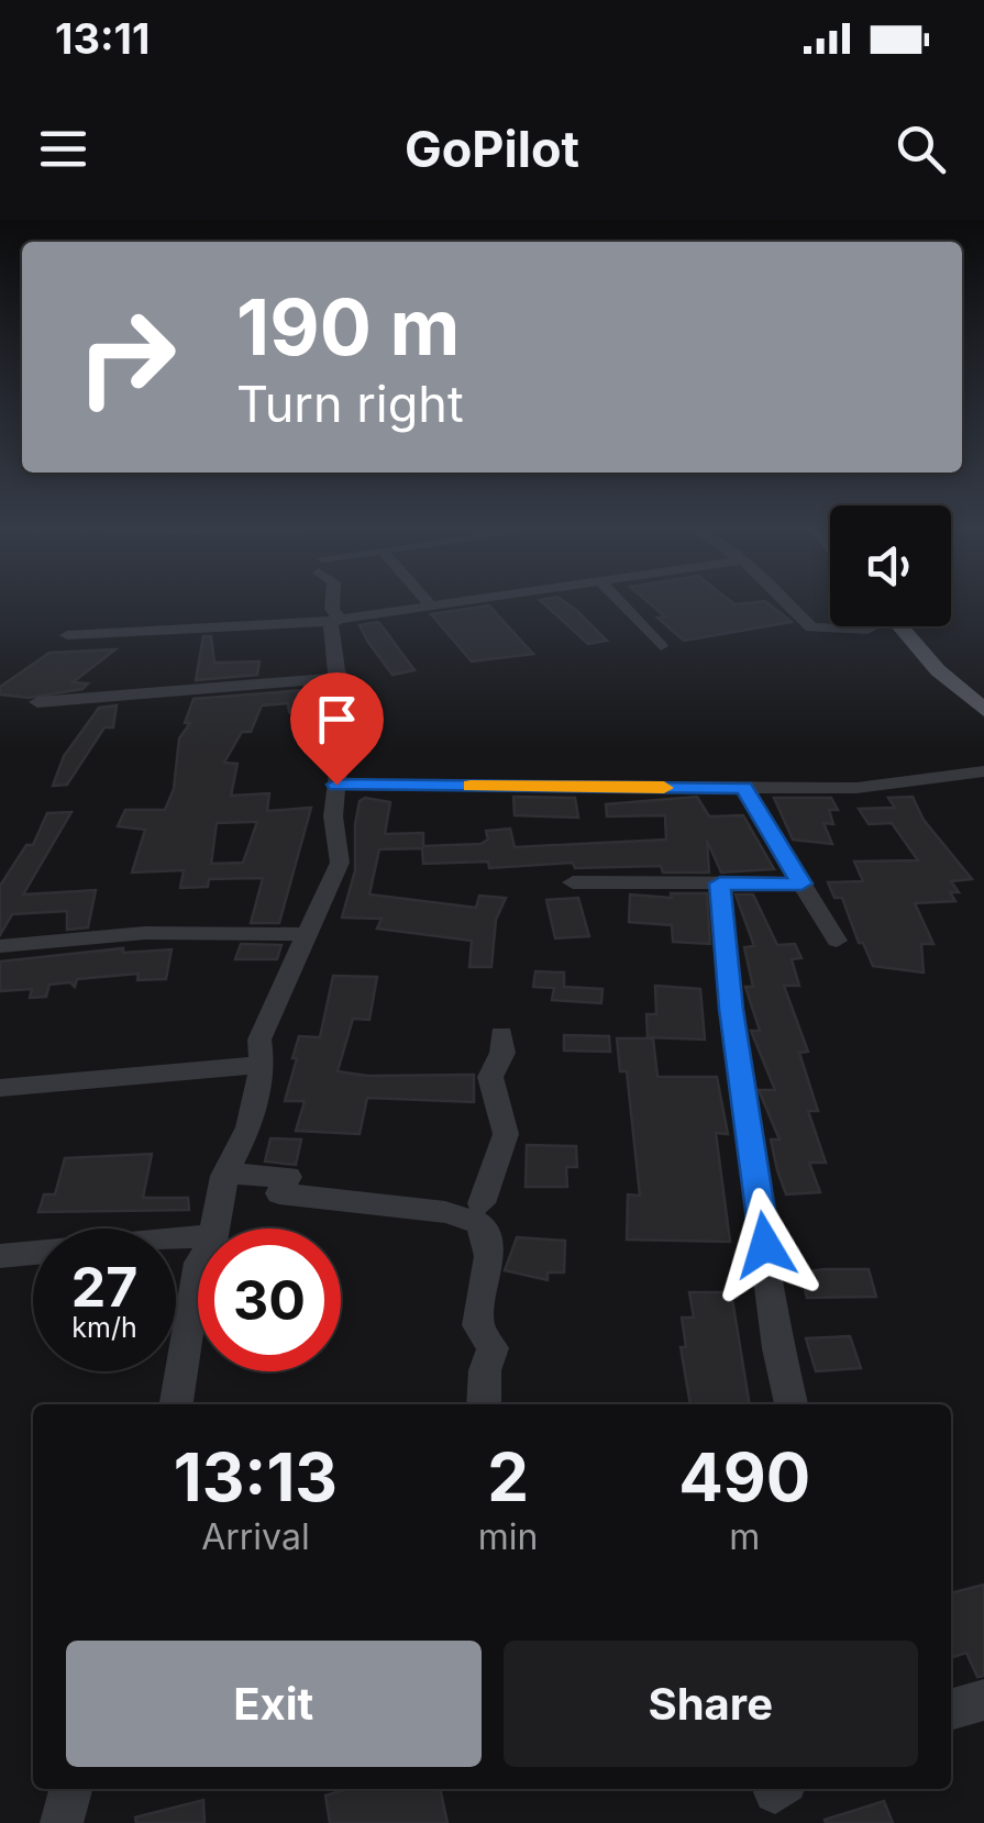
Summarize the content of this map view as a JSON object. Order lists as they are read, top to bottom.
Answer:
{
  "page": {
    "status": "13:11",
    "header": "GoPilot",
    "turn": ["190 m", "Turn right"],
    "speed": "27 km/h",
    "limit": "30",
    "eta": [
      "13:13",
      "Arrival",
      "2",
      "min",
      "490",
      "m"
    ],
    "buttons": ["Exit", "Share"]
  }
}
